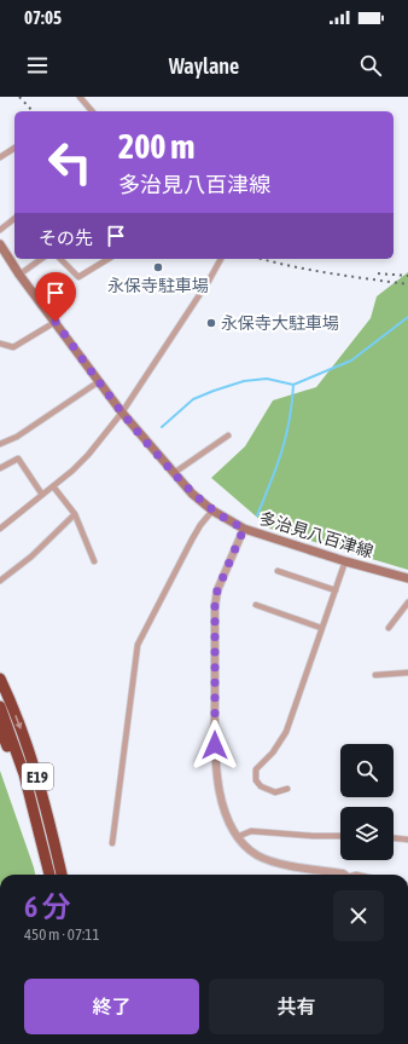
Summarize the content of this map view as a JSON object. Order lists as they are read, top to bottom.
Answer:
{
  "streets": {
    "highway": ["E19"],
    "main road": ["多治見八百津線"]
  },
  "places": ["永保寺駐車場", "永保寺大駐車場"],
  "page": {
    "status": "07:05",
    "header": "Waylane",
    "turn": ["200 m", "多治見八百津線"],
    "then": "その先",
    "heading": ["6 分", "450 m · 07:11"],
    "buttons": ["終了", "共有"]
  }
}
